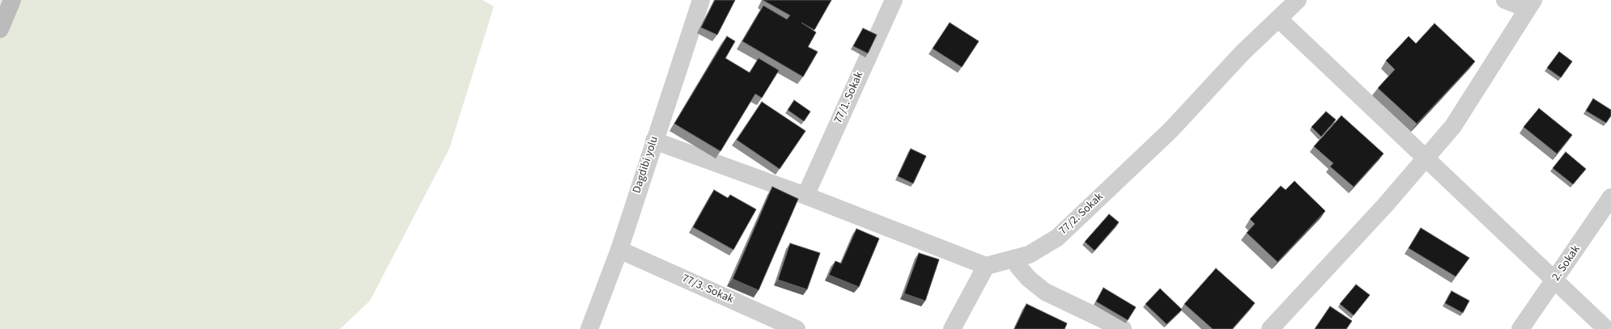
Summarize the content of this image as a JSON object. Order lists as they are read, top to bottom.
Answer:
{
  "streets": {
    "street": [
      "77/1. Sokak",
      "Dagdibi yolu",
      "77/2. Sokak",
      "2. Sokak",
      "77/3. Sokak"
    ]
  },
  "crossings": [
    ["Dagdibi yolu", "77/3. Sokak"]
  ]
}
